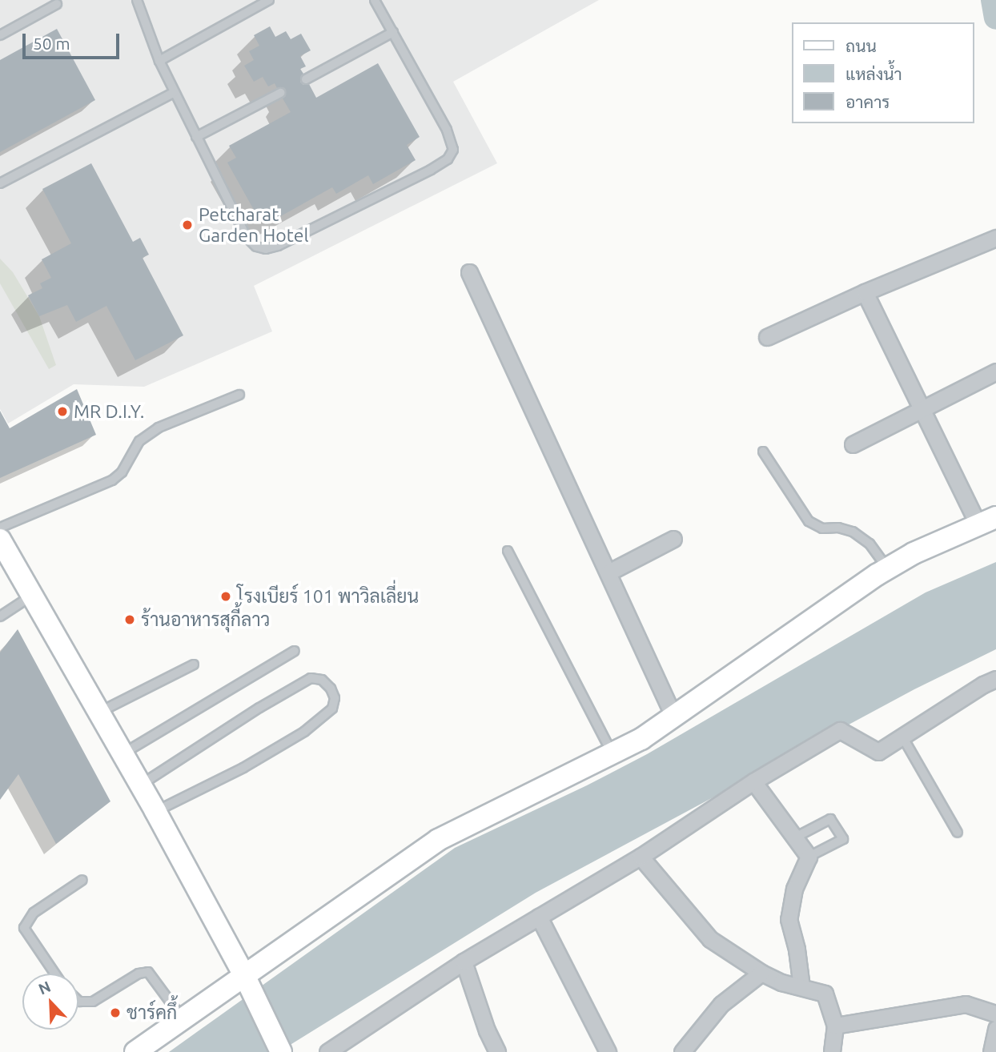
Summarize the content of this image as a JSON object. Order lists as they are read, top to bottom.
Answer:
{
  "places": [
    "Petcharat Garden Hotel",
    "MR D.I.Y.",
    "โรงเบียร์ 101 พาวิลเลี่ยน",
    "ร้านอาหารสุกี้ลาว",
    "ชาร์คกึ้"
  ],
  "legend": ["ถนน", "แหล่งน้ำ", "อาคาร"],
  "scale_bar": "50 m",
  "north": "top left"
}
